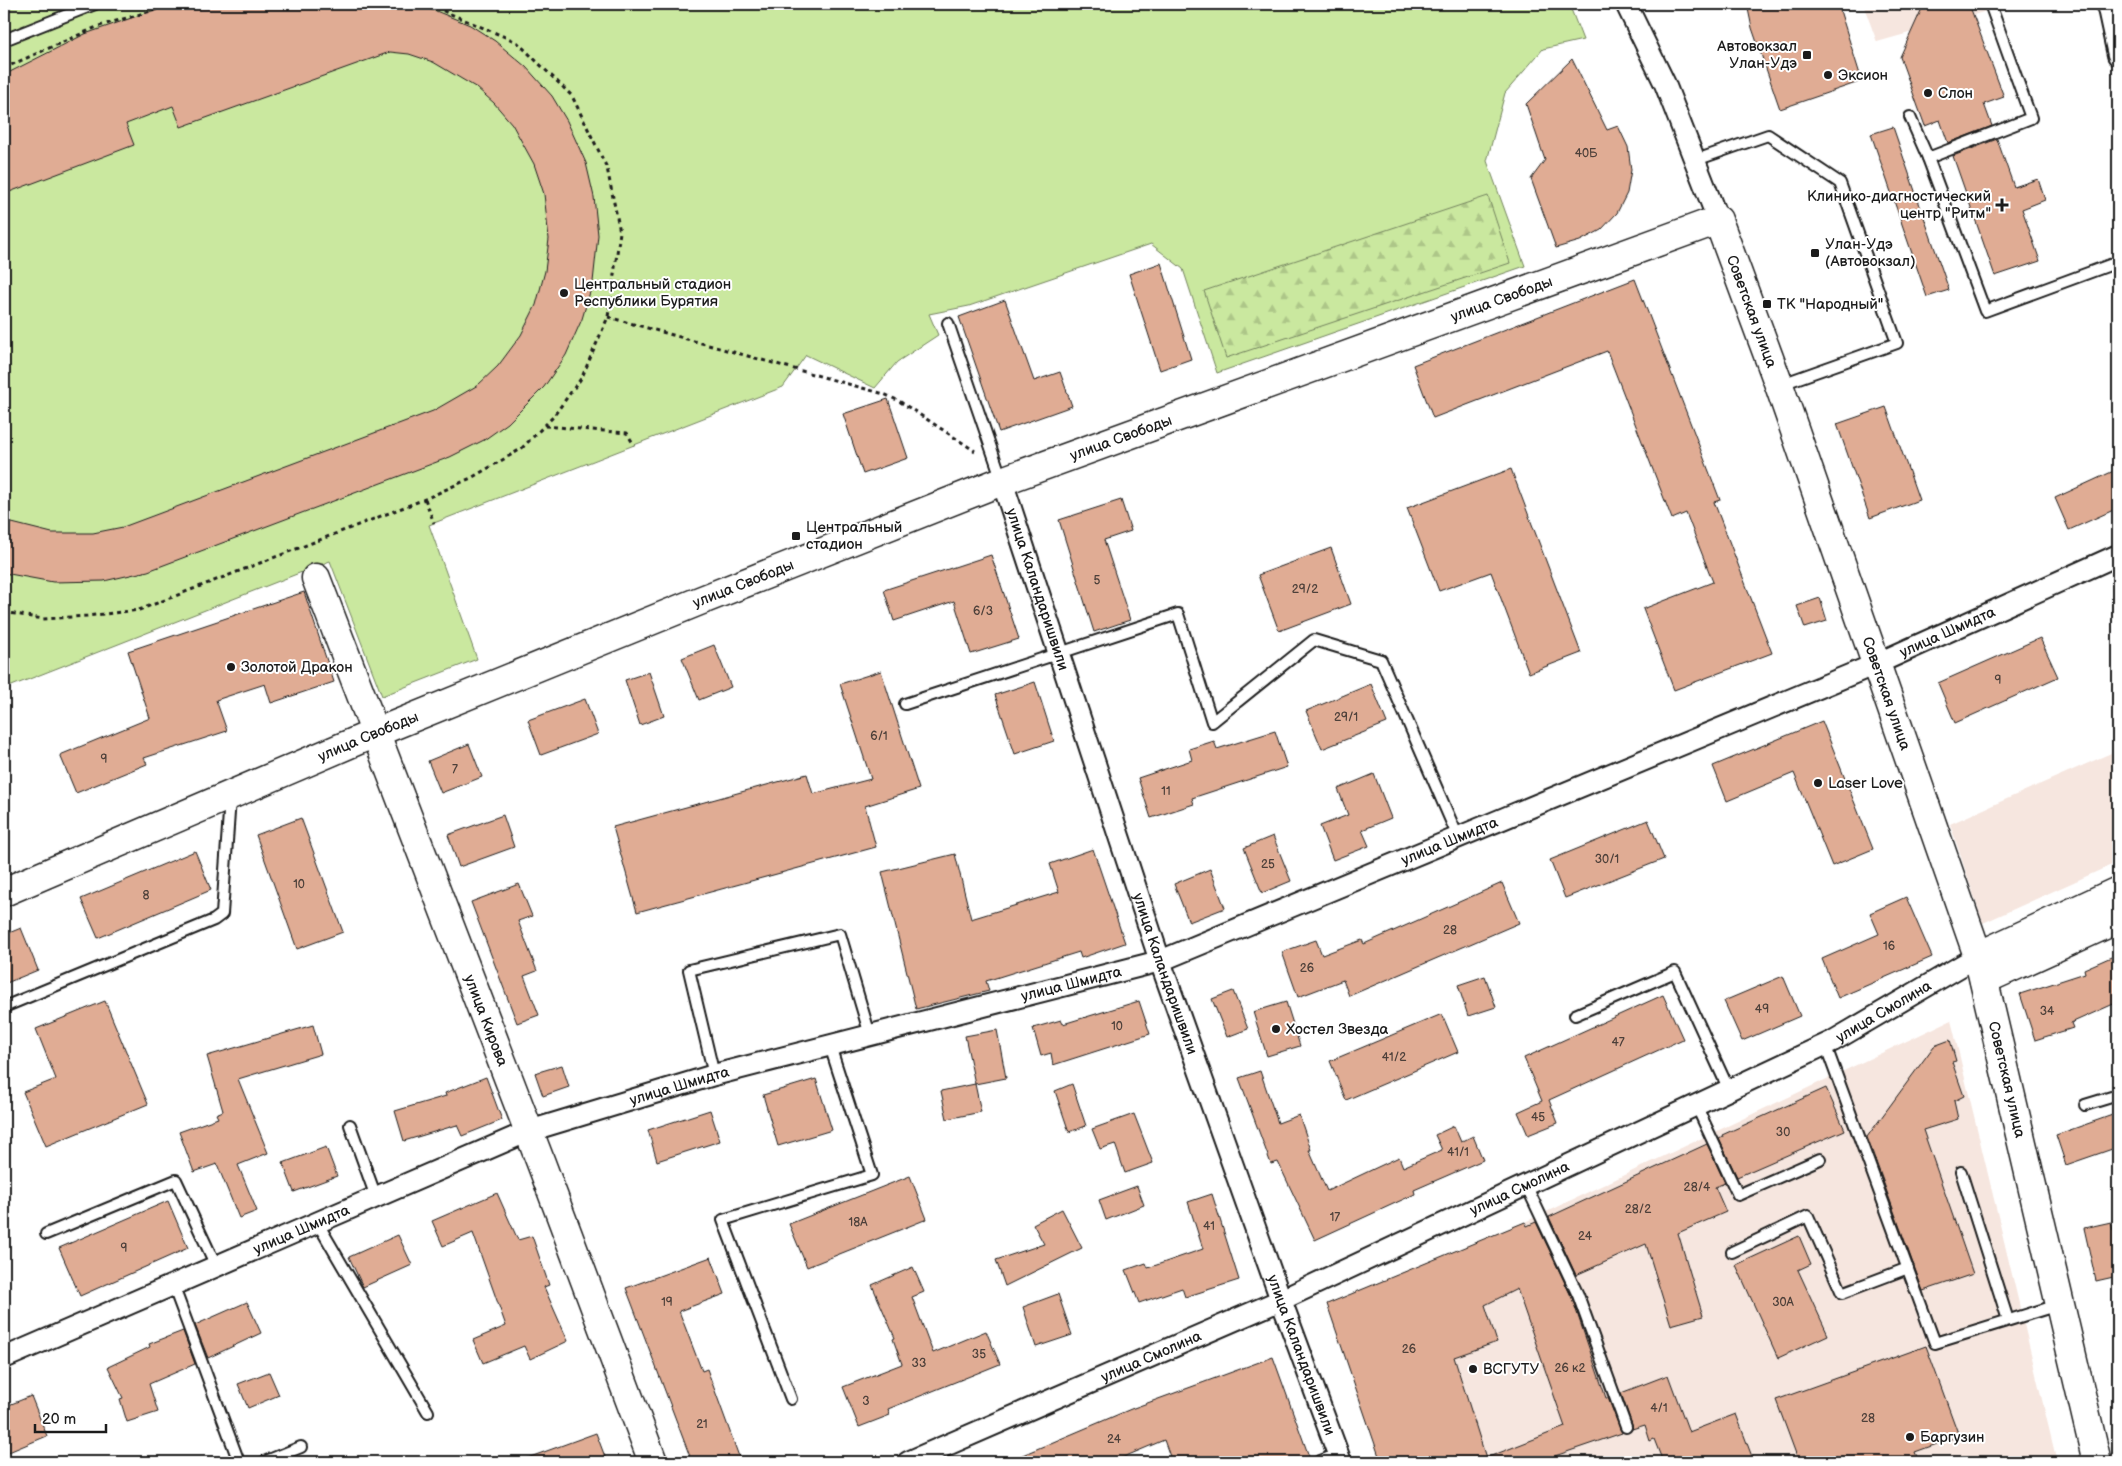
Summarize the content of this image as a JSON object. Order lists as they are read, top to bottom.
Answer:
{
  "streets": {
    "main road": [
      "улица Свободы",
      "Советская улица",
      "улица Смолина",
      "улица Кирова"
    ],
    "street": ["улица Каландаришвили", "улица Шмидта"]
  },
  "crossings": [
    ["улица Свободы", "Советская улица"],
    ["улица Свободы", "улица Каландаришвили"],
    ["улица Свободы", "улица Кирова"],
    ["Советская улица", "улица Шмидта"],
    ["Советская улица", "улица Смолина"],
    ["улица Каландаришвили", "улица Шмидта"],
    ["улица Каландаришвили", "улица Смолина"],
    ["улица Шмидта", "улица Кирова"]
  ],
  "places": {
    "transit": [
      "Автовокзал Улан-Удэ",
      "Улан-Удэ (Автовокзал)",
      "ТК \"Народный\"",
      "Центральный стадион"
    ],
    "other": [
      "Эксион",
      "Слон",
      "Центральный стадион Республики Бурятия",
      "Золотой Дракон",
      "Laser Love",
      "Хостел Звезда",
      "ВСГУТУ",
      "Баргузин"
    ],
    "health": ["Клинико-диагностический центр \"Ритм\""]
  },
  "house_numbers": [
    "40Б",
    "5",
    "29/2",
    "6/3",
    "9",
    "29/1",
    "6/1",
    "9",
    "7",
    "11",
    "30/1",
    "25",
    "10",
    "8",
    "28",
    "16",
    "26",
    "49",
    "34",
    "10",
    "47",
    "41/2",
    "45",
    "30",
    "41/1",
    "28/4",
    "28/2",
    "17",
    "18А",
    "41",
    "24",
    "9",
    "19",
    "30А",
    "26",
    "35",
    "33",
    "26 к2",
    "3",
    "4/1",
    "28",
    "21",
    "24"
  ],
  "scale_bar": "20 m"
}
